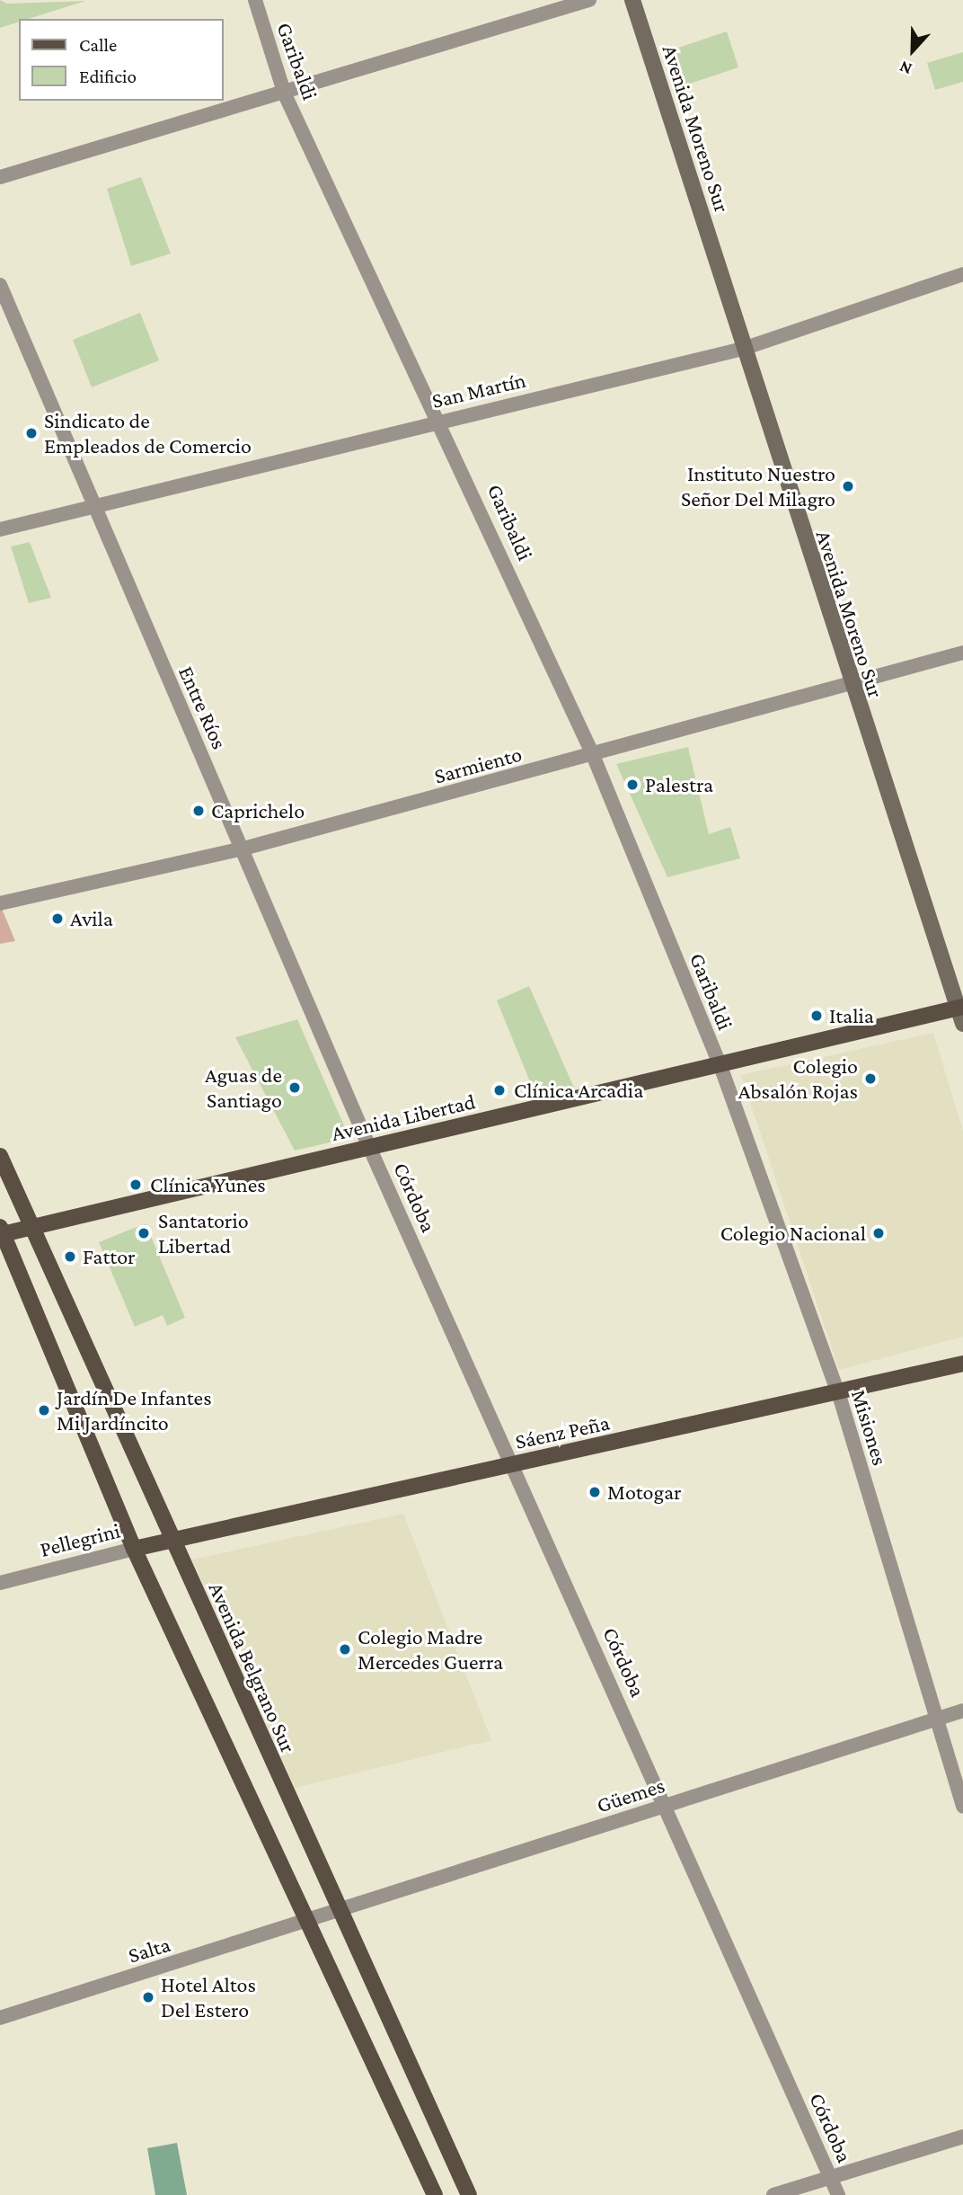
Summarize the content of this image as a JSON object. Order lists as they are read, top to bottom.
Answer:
{
  "streets": {
    "main road": [
      "Avenida Libertad",
      "Sáenz Peña",
      "Pellegrini",
      "Avenida Belgrano Sur"
    ],
    "street": [
      "Garibaldi",
      "Avenida Moreno Sur",
      "San Martín",
      "Entre Ríos",
      "Sarmiento",
      "Córdoba",
      "Misiones",
      "Güemes",
      "Salta"
    ]
  },
  "crossings": [
    ["Garibaldi", "San Martín"],
    ["Garibaldi", "Sarmiento"],
    ["Garibaldi", "Avenida Libertad"],
    ["Garibaldi", "Misiones"],
    ["Avenida Moreno Sur", "San Martín"],
    ["Avenida Moreno Sur", "Sarmiento"],
    ["Avenida Moreno Sur", "Avenida Libertad"],
    ["San Martín", "Entre Ríos"],
    ["Entre Ríos", "Sarmiento"],
    ["Entre Ríos", "Avenida Libertad"],
    ["Entre Ríos", "Córdoba"],
    ["Avenida Libertad", "Córdoba"],
    ["Avenida Libertad", "Misiones"],
    ["Avenida Libertad", "Avenida Belgrano Sur"],
    ["Córdoba", "Sáenz Peña"],
    ["Córdoba", "Güemes"],
    ["Misiones", "Sáenz Peña"],
    ["Misiones", "Güemes"],
    ["Sáenz Peña", "Pellegrini"],
    ["Sáenz Peña", "Avenida Belgrano Sur"],
    ["Pellegrini", "Avenida Belgrano Sur"],
    ["Avenida Belgrano Sur", "Güemes"],
    ["Güemes", "Salta"]
  ],
  "places": [
    "Sindicato de Empleados de Comercio",
    "Instituto Nuestro Señor Del Milagro",
    "Palestra",
    "Caprichelo",
    "Avila",
    "Italia",
    "Colegio Absalón Rojas",
    "Aguas de Santiago",
    "Clínica Arcadia",
    "Clínica Yunes",
    "Santatorio Libertad",
    "Colegio Nacional",
    "Fattor",
    "Jardín De Infantes Mi Jardíncito",
    "Motogar",
    "Colegio Madre Mercedes Guerra",
    "Hotel Altos Del Estero"
  ],
  "legend": ["Calle", "Edificio"],
  "north": "bottom"
}
